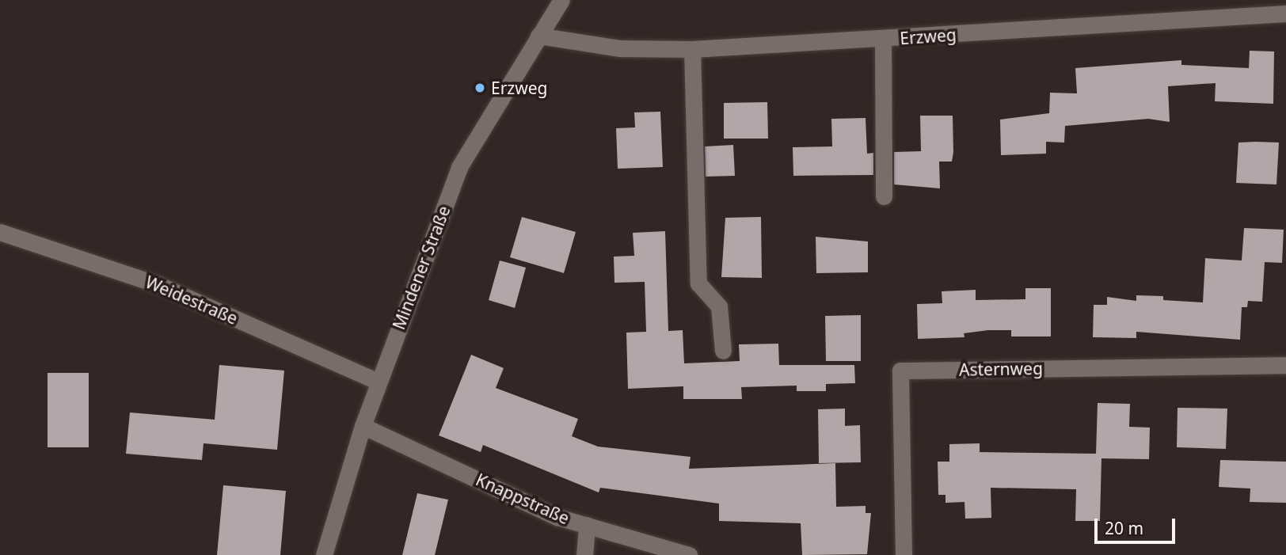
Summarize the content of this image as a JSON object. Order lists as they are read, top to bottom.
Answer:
{
  "streets": {
    "street": [
      "Erzweg",
      "Mindener Straße",
      "Weidestraße",
      "Asternweg",
      "Knappstraße"
    ]
  },
  "crossings": [
    ["Erzweg", "Mindener Straße"],
    ["Mindener Straße", "Weidestraße"],
    ["Mindener Straße", "Knappstraße"]
  ],
  "places": ["Erzweg"],
  "scale_bar": "20 m"
}
